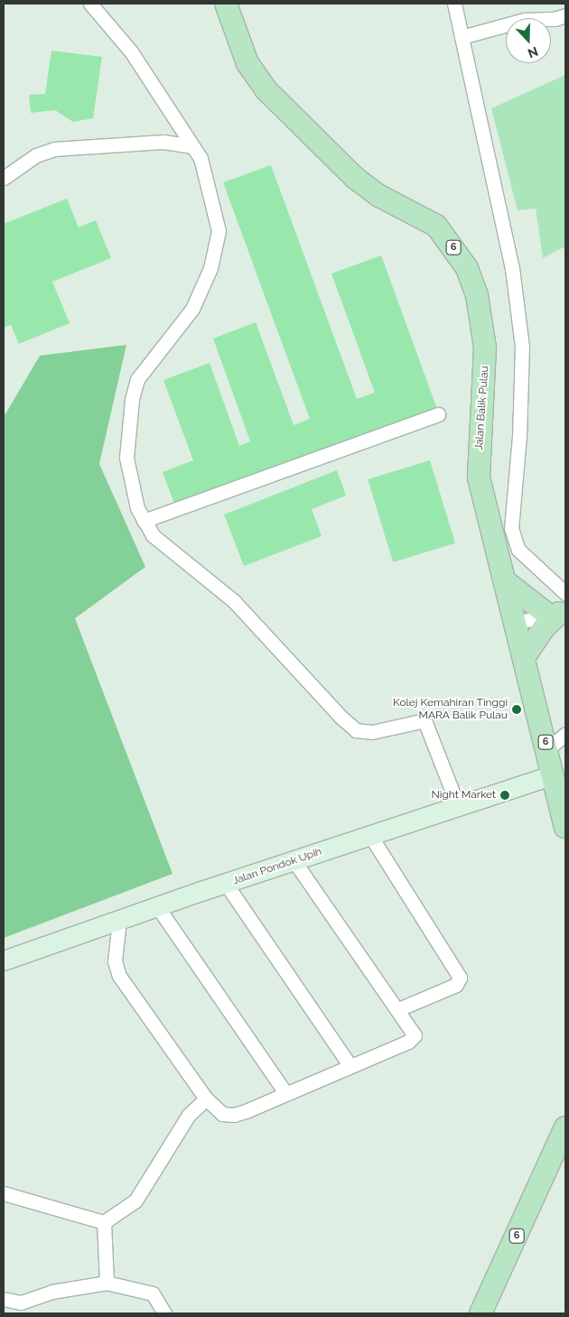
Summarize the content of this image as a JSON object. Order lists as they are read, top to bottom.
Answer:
{
  "streets": {
    "main road": ["6", "Jalan Balik Pulau", "Jalan Pondok Upih"]
  },
  "crossings": [
    ["Jalan Balik Pulau", "Jalan Pondok Upih"]
  ],
  "places": ["Kolej Kemahiran Tinggi MARA Balik Pulau", "Night Market"],
  "north": "bottom"
}
